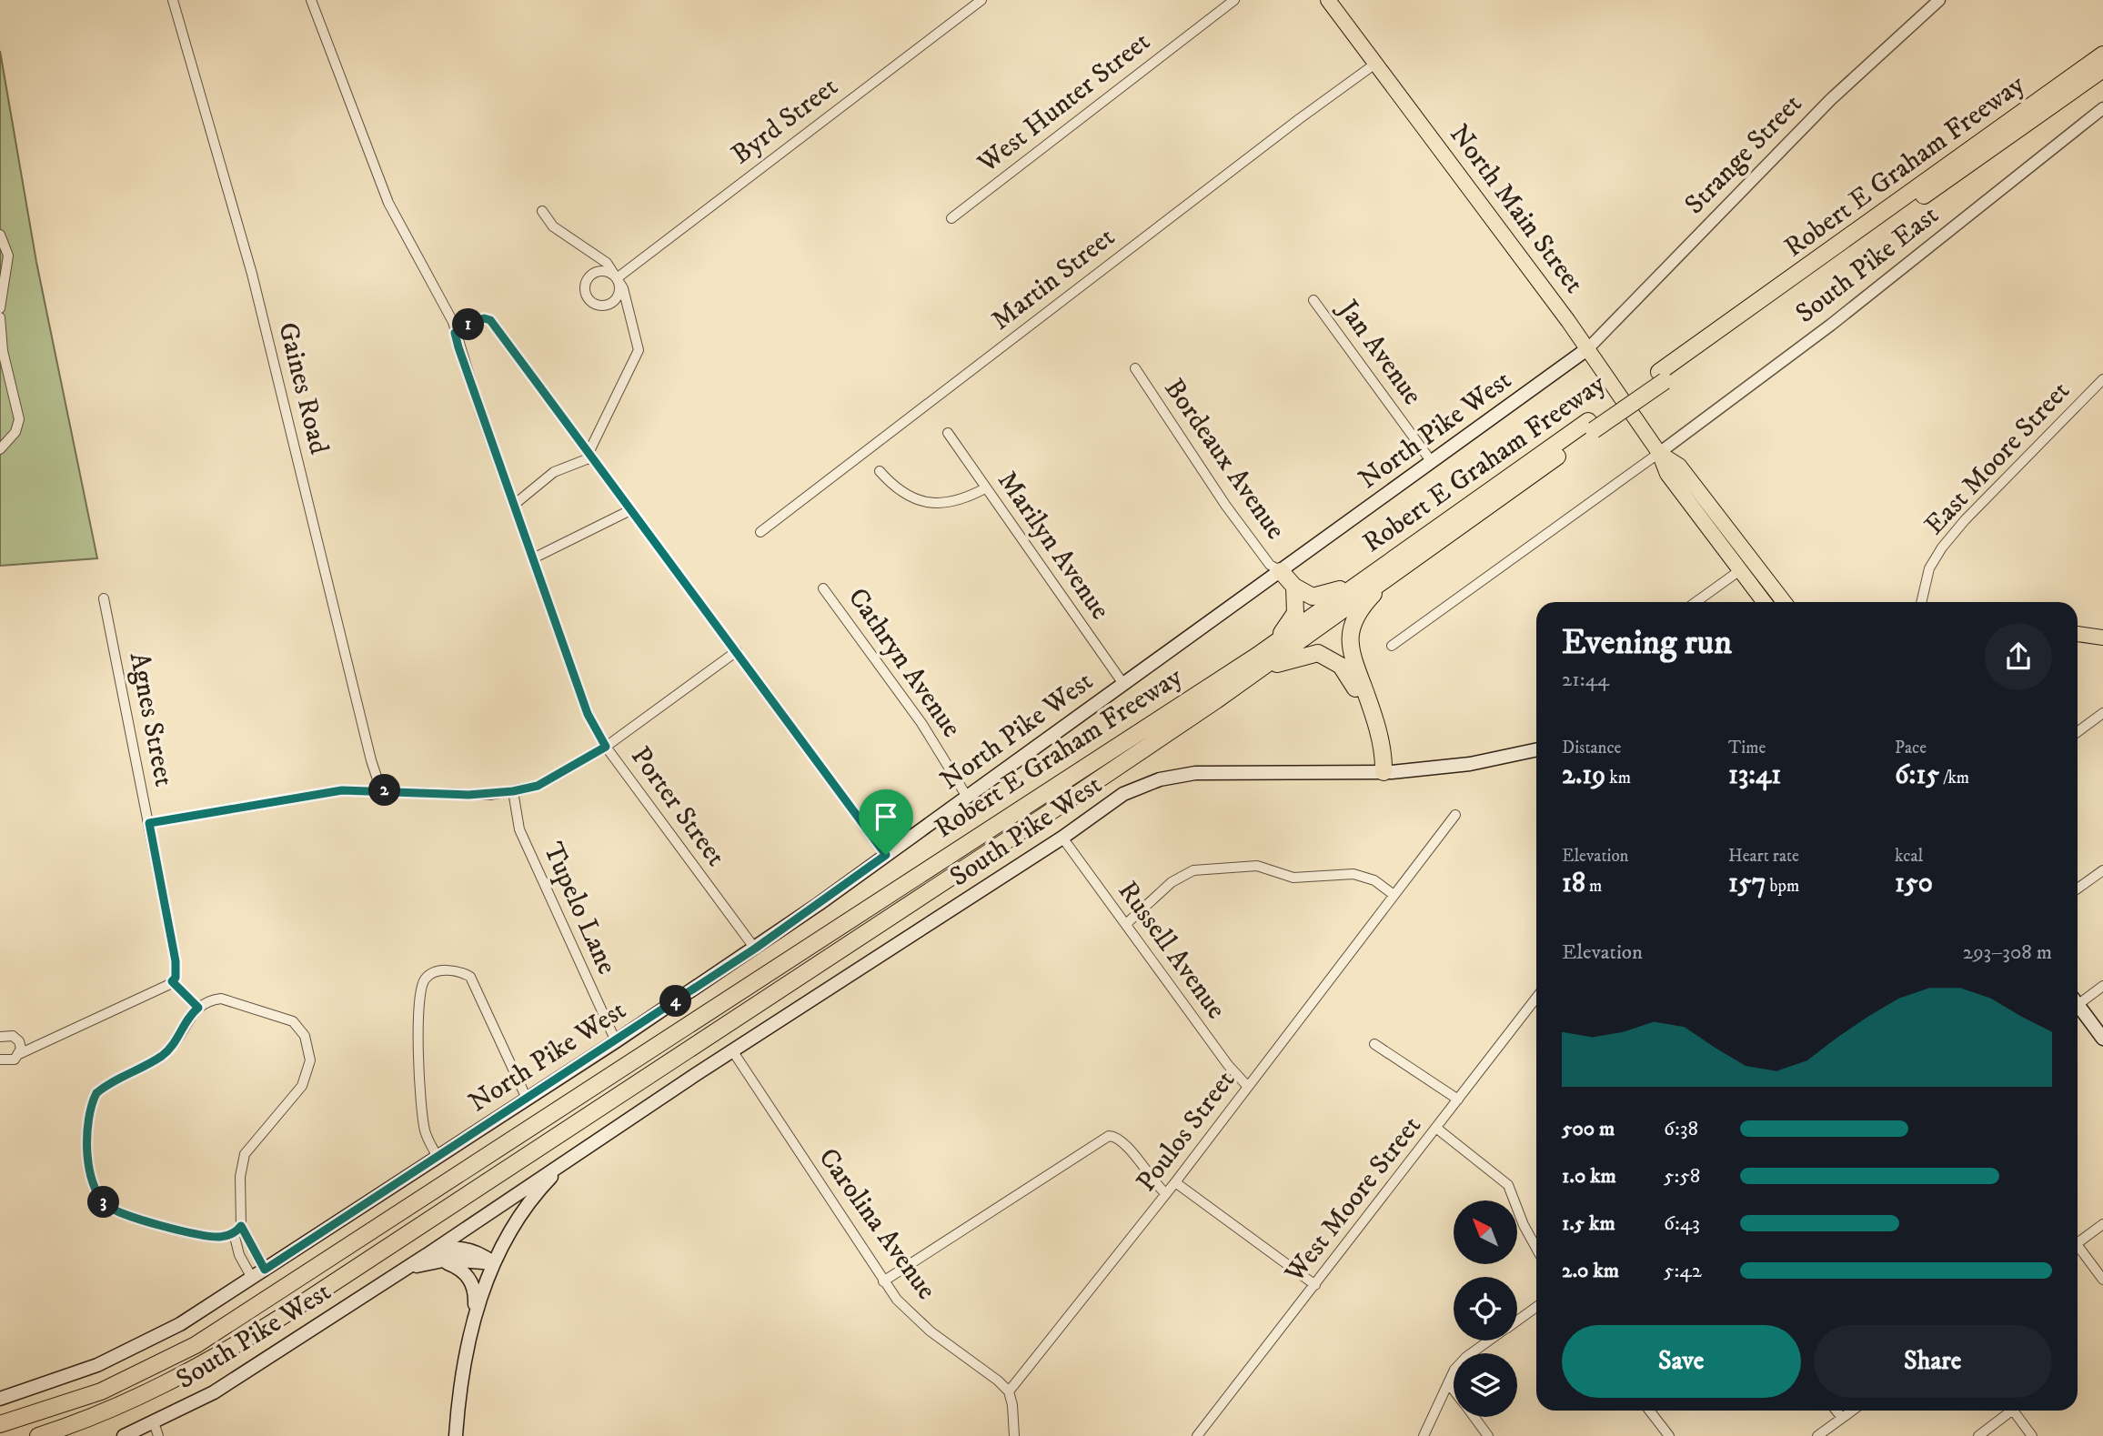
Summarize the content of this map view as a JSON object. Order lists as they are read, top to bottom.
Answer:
{
  "streets": {
    "highway": ["Robert E Graham Freeway"],
    "main road": ["North Main Street", "North Pike West", "South Pike West"],
    "street": [
      "West Hunter Street",
      "Byrd Street",
      "Strange Street",
      "South Pike East",
      "Martin Street",
      "Jan Avenue",
      "Gaines Road",
      "East Moore Street",
      "Bordeaux Avenue",
      "Marilyn Avenue",
      "Cathryn Avenue",
      "Agnes Street",
      "Porter Street",
      "Tupelo Lane",
      "Russell Avenue",
      "Poulos Street",
      "West Moore Street",
      "Carolina Avenue"
    ]
  },
  "crossings": [
    ["Strange Street", "North Main Street"],
    ["Strange Street", "North Pike West"],
    ["North Main Street", "South Pike East"],
    ["North Main Street", "Martin Street"],
    ["North Main Street", "North Pike West"],
    ["Jan Avenue", "North Pike West"],
    ["North Pike West", "Bordeaux Avenue"],
    ["North Pike West", "Marilyn Avenue"],
    ["North Pike West", "Cathryn Avenue"],
    ["North Pike West", "Porter Street"],
    ["North Pike West", "Tupelo Lane"],
    ["South Pike West", "Russell Avenue"],
    ["South Pike West", "Carolina Avenue"],
    ["Russell Avenue", "Poulos Street"],
    ["Poulos Street", "Carolina Avenue"]
  ],
  "north": "top left",
  "page": {
    "pins": [
      "1",
      "2",
      "4",
      "3"
    ],
    "heading": ["Evening run", "21:44"],
    "stats": [
      ["Distance", "2.19 km"],
      ["Time", "13:41"],
      ["Pace", "6:15 /km"],
      ["Elevation", "18 m"],
      ["Heart rate", "157 bpm"],
      ["kcal", "150"]
    ],
    "chart": ["Elevation", "293–308 m"],
    "list": [
      {
        "name": "500 m",
        "note": "6:38"
      },
      {
        "name": "1.0 km",
        "note": "5:58"
      },
      {
        "name": "1.5 km",
        "note": "6:43"
      },
      {
        "name": "2.0 km",
        "note": "5:42"
      }
    ],
    "buttons": ["Save", "Share"]
  }
}
